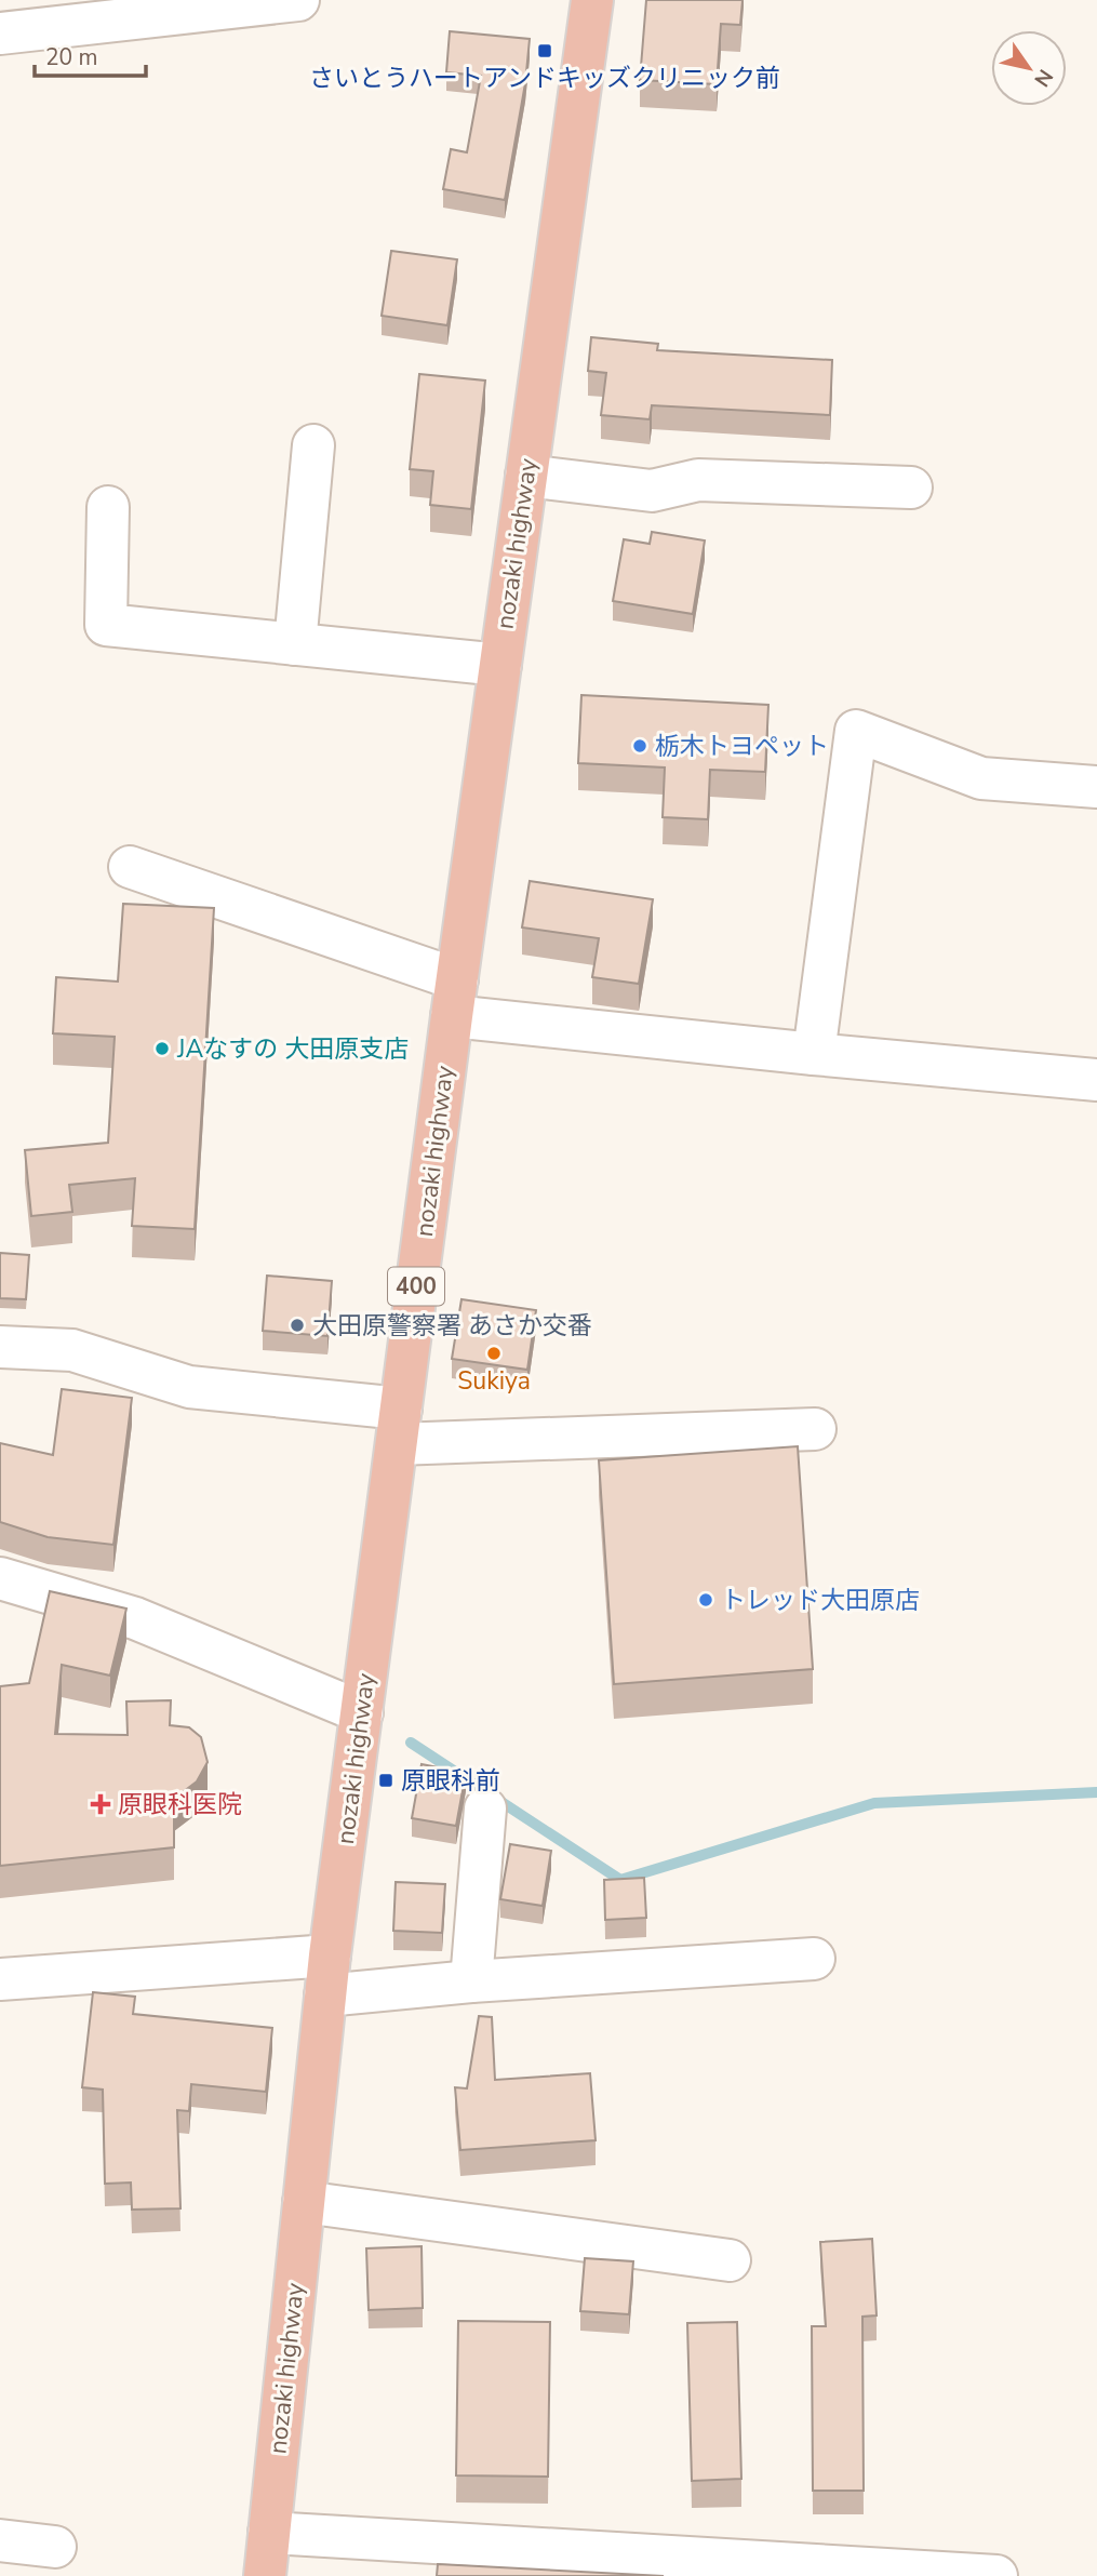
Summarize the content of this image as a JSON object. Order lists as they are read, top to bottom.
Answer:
{
  "streets": {
    "highway": ["nozaki highway", "400"]
  },
  "places": {
    "transit": ["さいとうハートアンドキッズクリニック前", "原眼科前"],
    "other": [
      "栃木トヨペット",
      "JAなすの 大田原支店",
      "大田原警察署 あさか交番",
      "Sukiya",
      "トレッド大田原店"
    ],
    "health": ["原眼科医院"]
  },
  "scale_bar": "20 m",
  "north": "bottom right"
}
